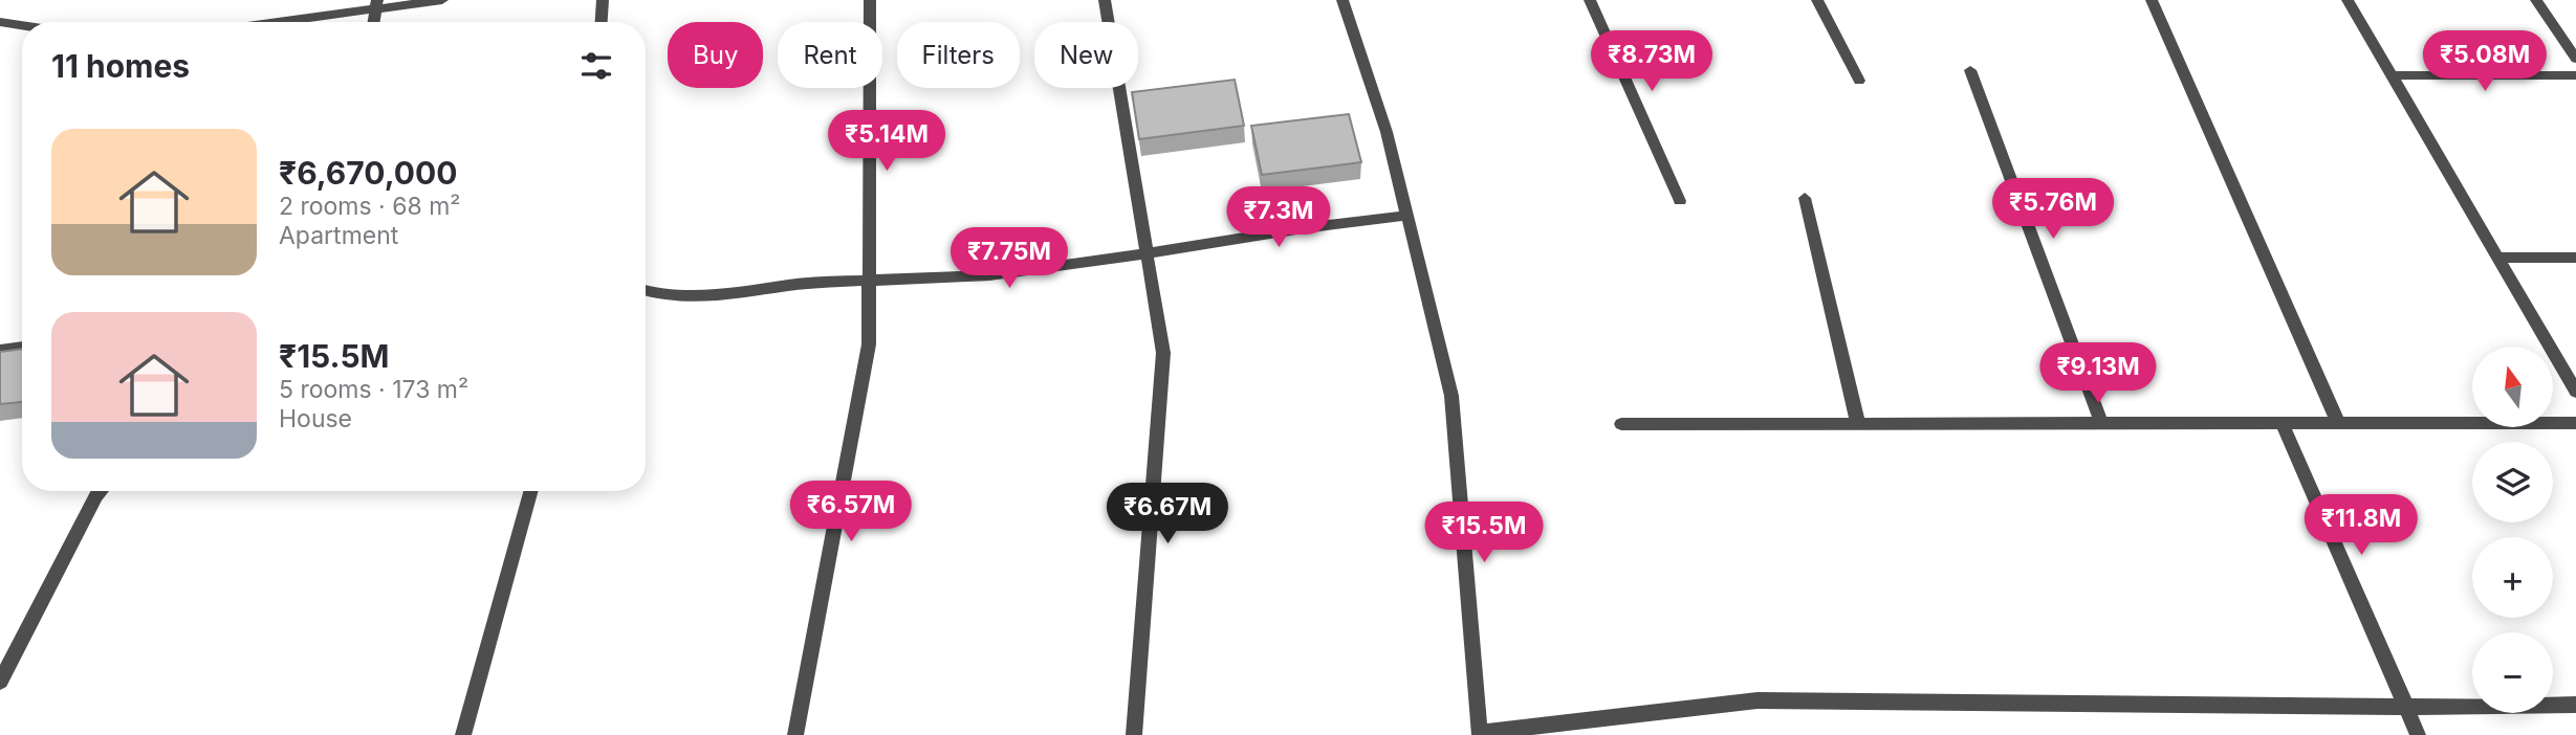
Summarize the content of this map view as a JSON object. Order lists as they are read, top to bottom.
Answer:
{
  "north": "top",
  "page": {
    "chip": [
      "Buy",
      "Rent",
      "Filters",
      "New"
    ],
    "heading": "11 homes",
    "price": [
      "₹8.73M",
      "₹5.08M",
      "₹5.14M",
      "₹5.76M",
      "₹7.3M",
      "₹7.75M",
      "₹9.13M",
      "₹6.57M",
      "₹6.67M",
      "₹11.8M",
      "₹15.5M"
    ],
    "list": [
      {
        "name": "₹6,670,000",
        "note": "2 rooms · 68 m² · Apartment"
      },
      {
        "name": "₹15.5M",
        "note": "5 rooms · 173 m² · House"
      }
    ],
    "map_buttons": ["+", "−"]
  }
}
